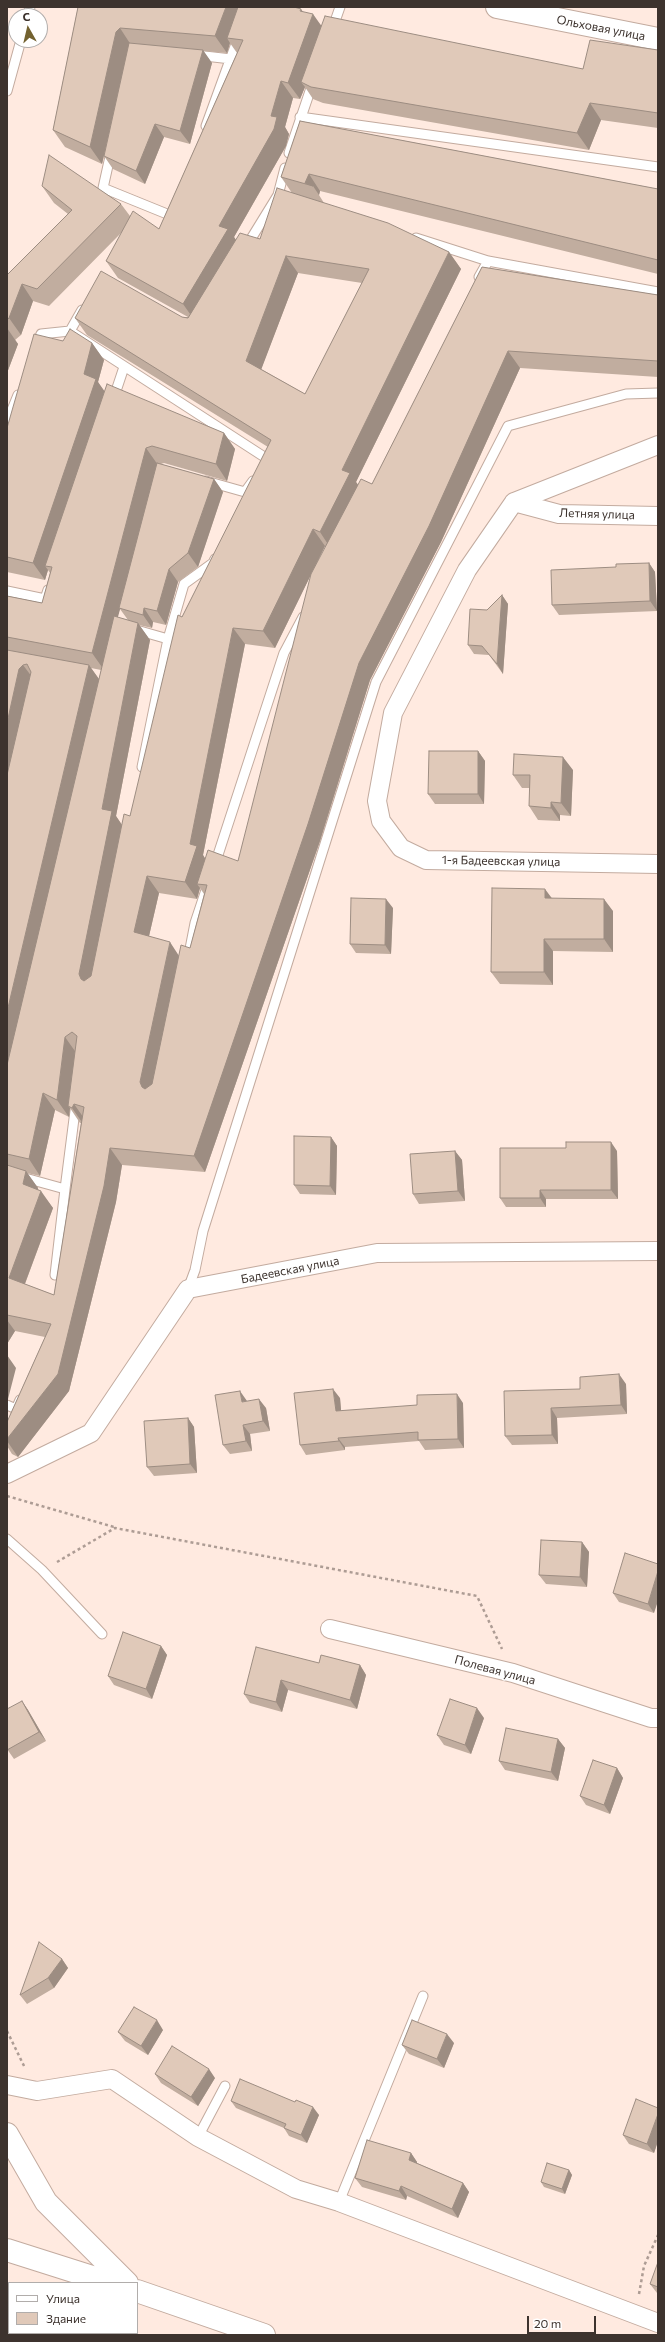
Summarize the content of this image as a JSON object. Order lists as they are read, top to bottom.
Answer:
{
  "streets": {
    "main road": ["Ольховая улица"],
    "street": [
      "Летняя улица",
      "1-я Бадеевская улица",
      "Бадеевская улица",
      "Полевая улица"
    ]
  },
  "crossings": [
    ["Летняя улица", "1-я Бадеевская улица"]
  ],
  "legend": ["Улица", "Здание"],
  "scale_bar": "20 m",
  "north": "top"
}
